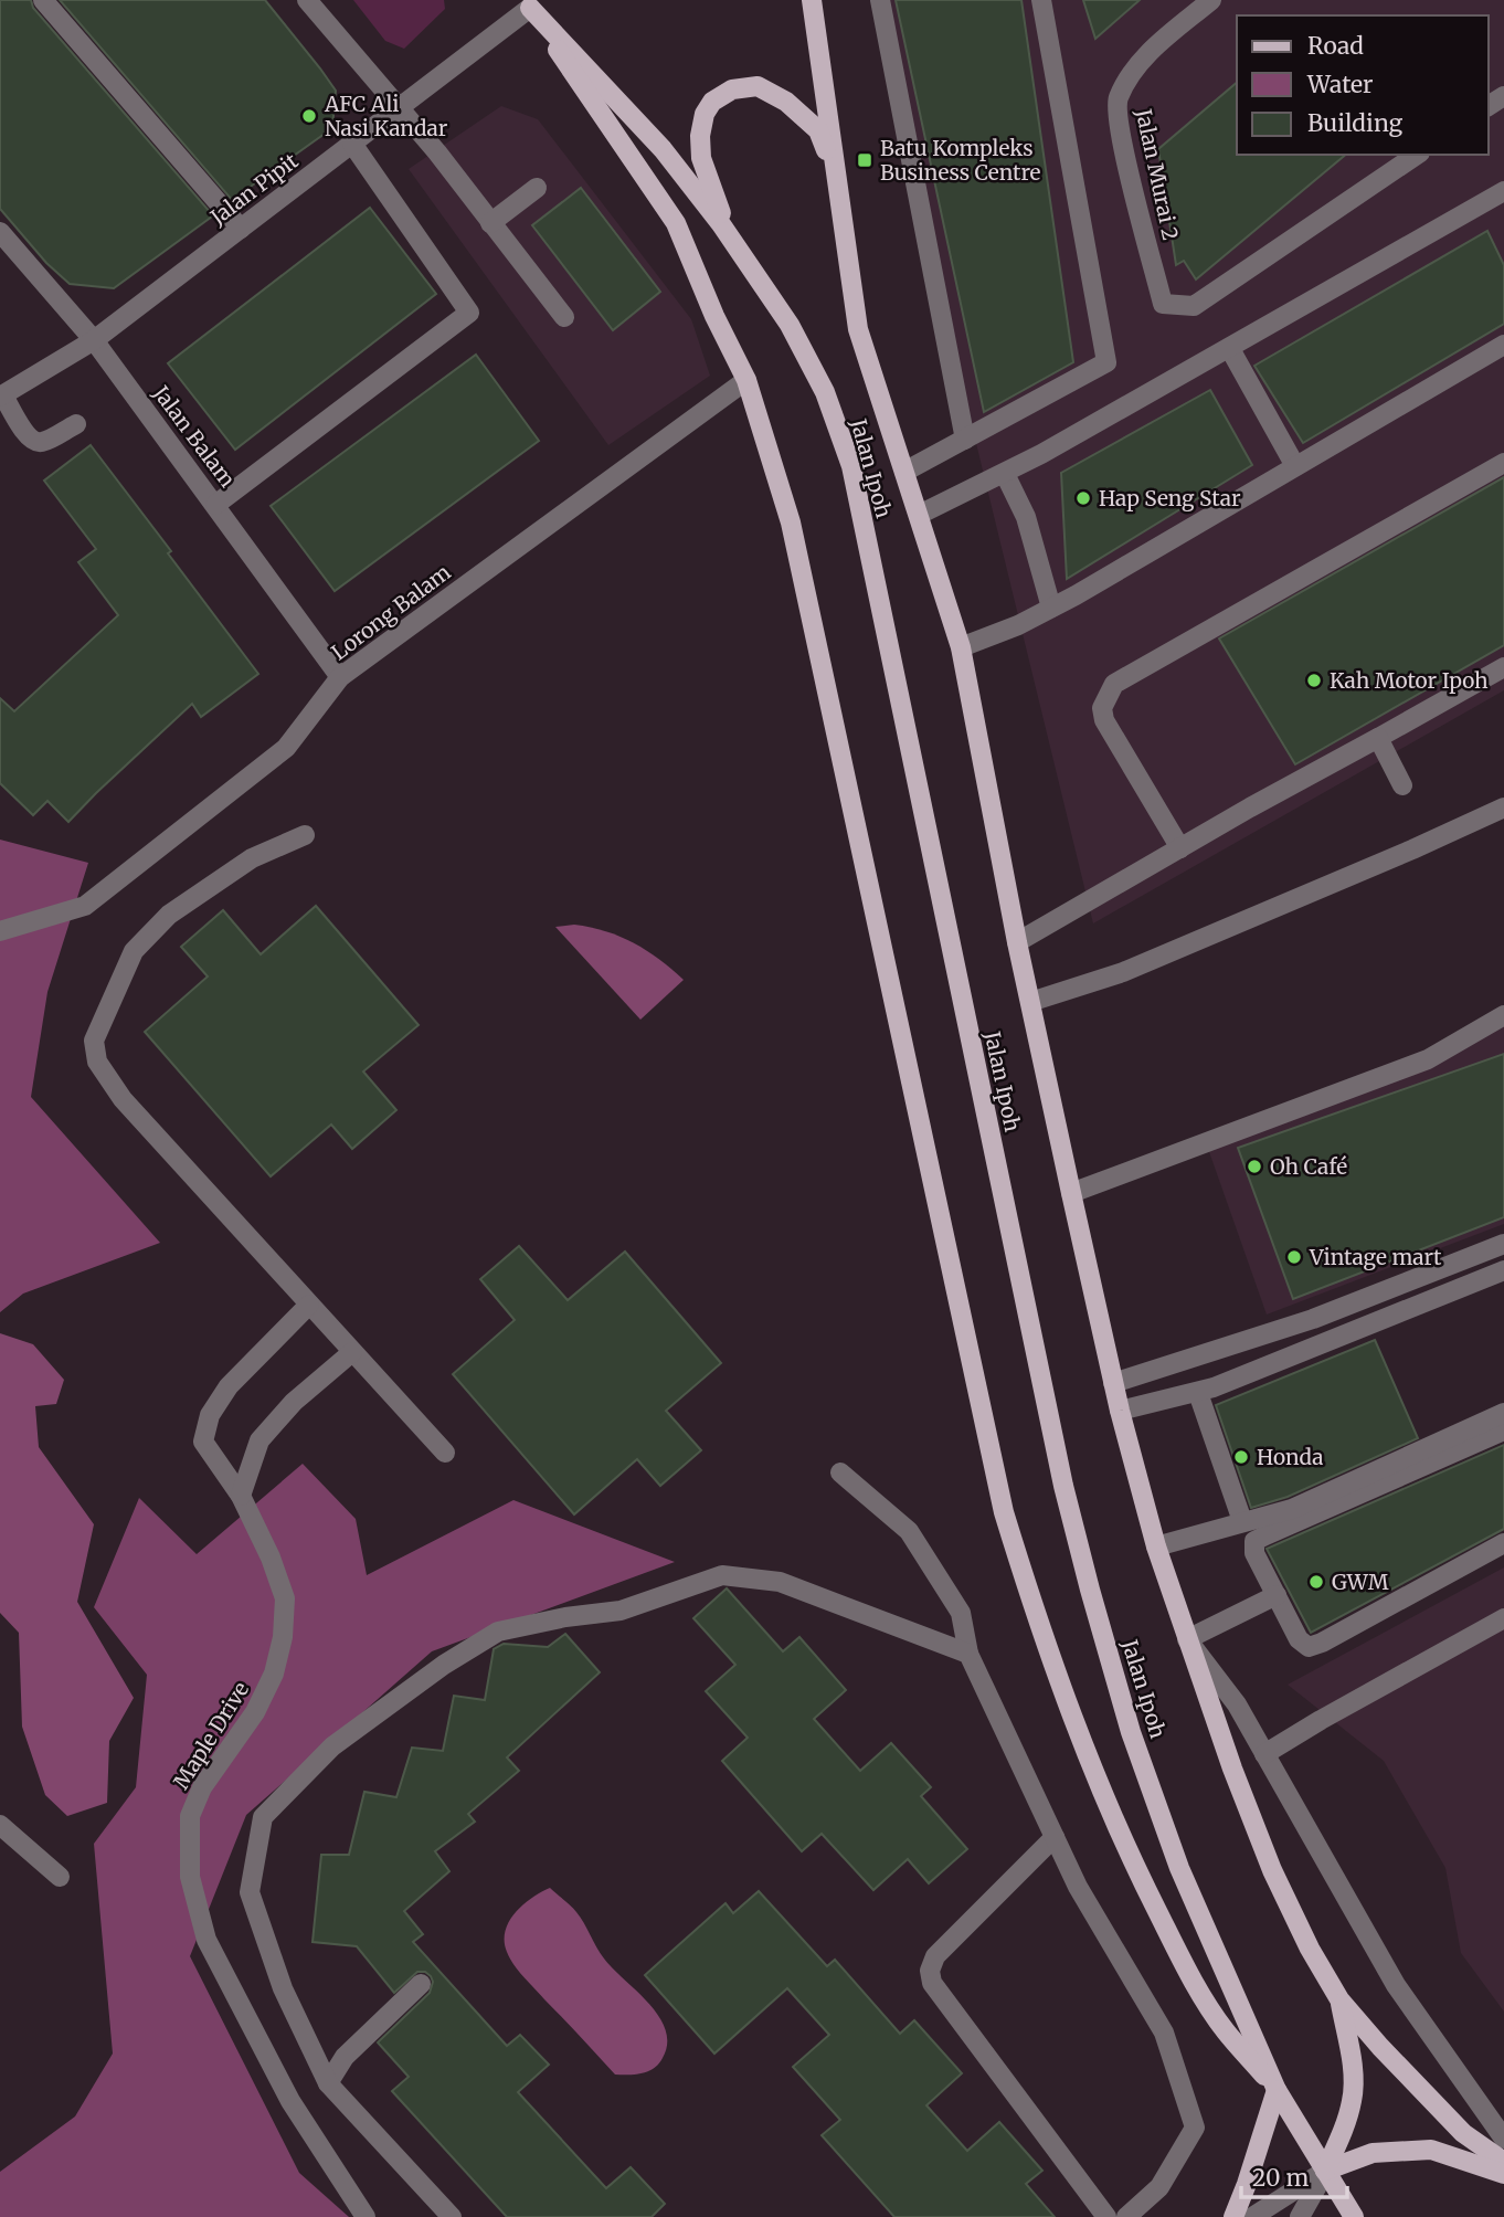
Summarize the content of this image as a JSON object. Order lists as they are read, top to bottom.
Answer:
{
  "streets": {
    "main road": ["Jalan Ipoh"],
    "street": [
      "Jalan Murai 2",
      "Jalan Pipit",
      "Jalan Balam",
      "Lorong Balam",
      "Maple Drive"
    ]
  },
  "crossings": [
    ["Jalan Pipit", "Jalan Balam"],
    ["Jalan Pipit", "Jalan Ipoh"],
    ["Jalan Balam", "Lorong Balam"]
  ],
  "places": {
    "other": [
      "AFC Ali Nasi Kandar",
      "Hap Seng Star",
      "Kah Motor Ipoh",
      "Oh Café",
      "Vintage mart",
      "Honda",
      "GWM"
    ],
    "transit": ["Batu Kompleks Business Centre"]
  },
  "legend": ["Road", "Water", "Building"],
  "scale_bar": "20 m"
}
